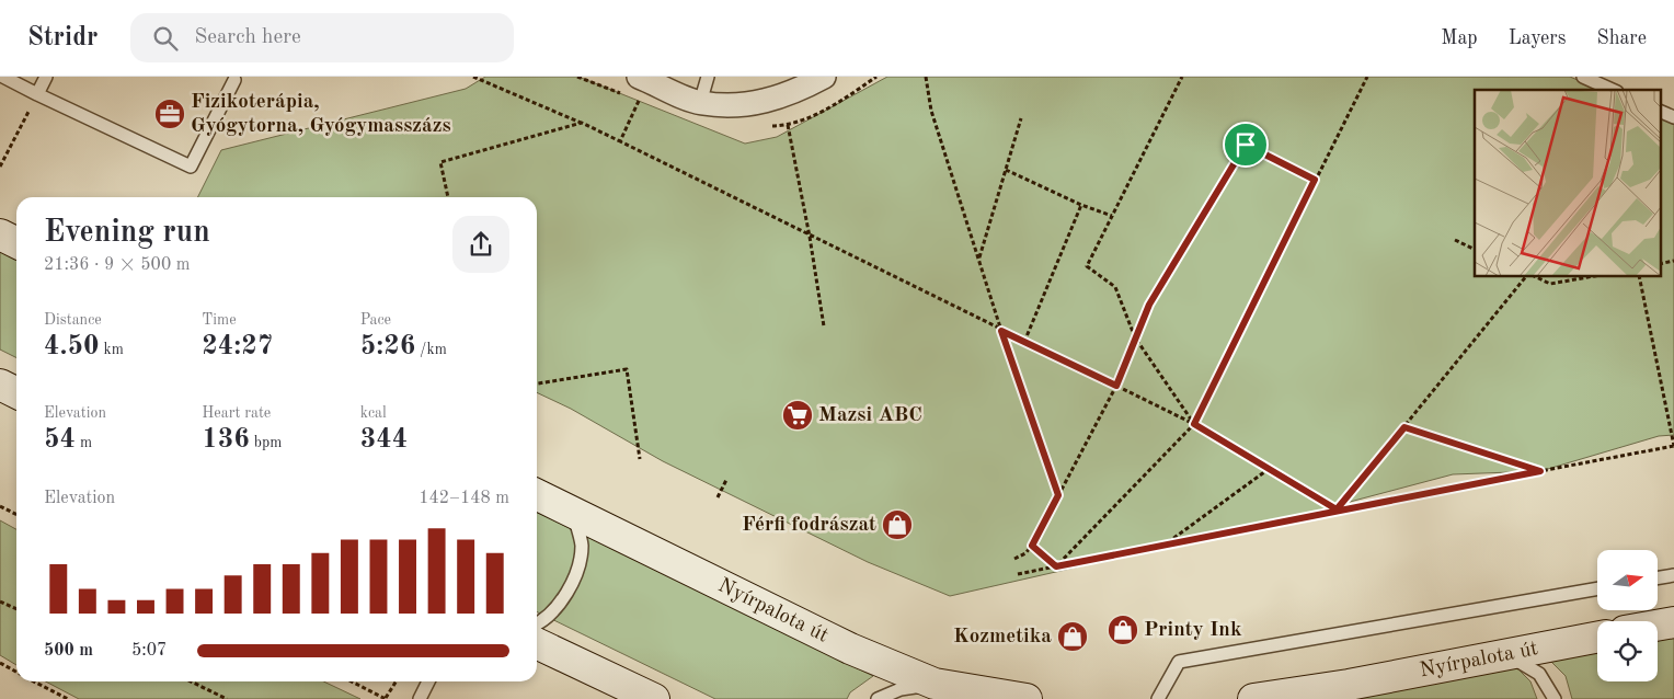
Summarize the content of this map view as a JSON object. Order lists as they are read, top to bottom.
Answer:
{
  "streets": {
    "main road": ["Nyírpalota út"]
  },
  "places": {
    "office": ["Fizikoterápia, Gyógytorna, Gyógymasszázs"],
    "supermarket": ["Mazsi ABC"],
    "shop": ["Férfi fodrászat", "Printy Ink", "Kozmetika"]
  },
  "north": "right",
  "page": {
    "header": "Stridr",
    "search": "Search here",
    "nav": ["Map", "Layers", "Share"],
    "heading": ["Evening run", "21:36 · 9 × 500 m"],
    "stats": [
      ["Distance", "4.50 km"],
      ["Time", "24:27"],
      ["Pace", "5:26 /km"],
      ["Elevation", "54 m"],
      ["Heart rate", "136 bpm"],
      ["kcal", "344"]
    ],
    "chart": ["Elevation", "142–148 m"],
    "list": [
      {
        "name": "500 m",
        "note": "5:07"
      }
    ]
  }
}
